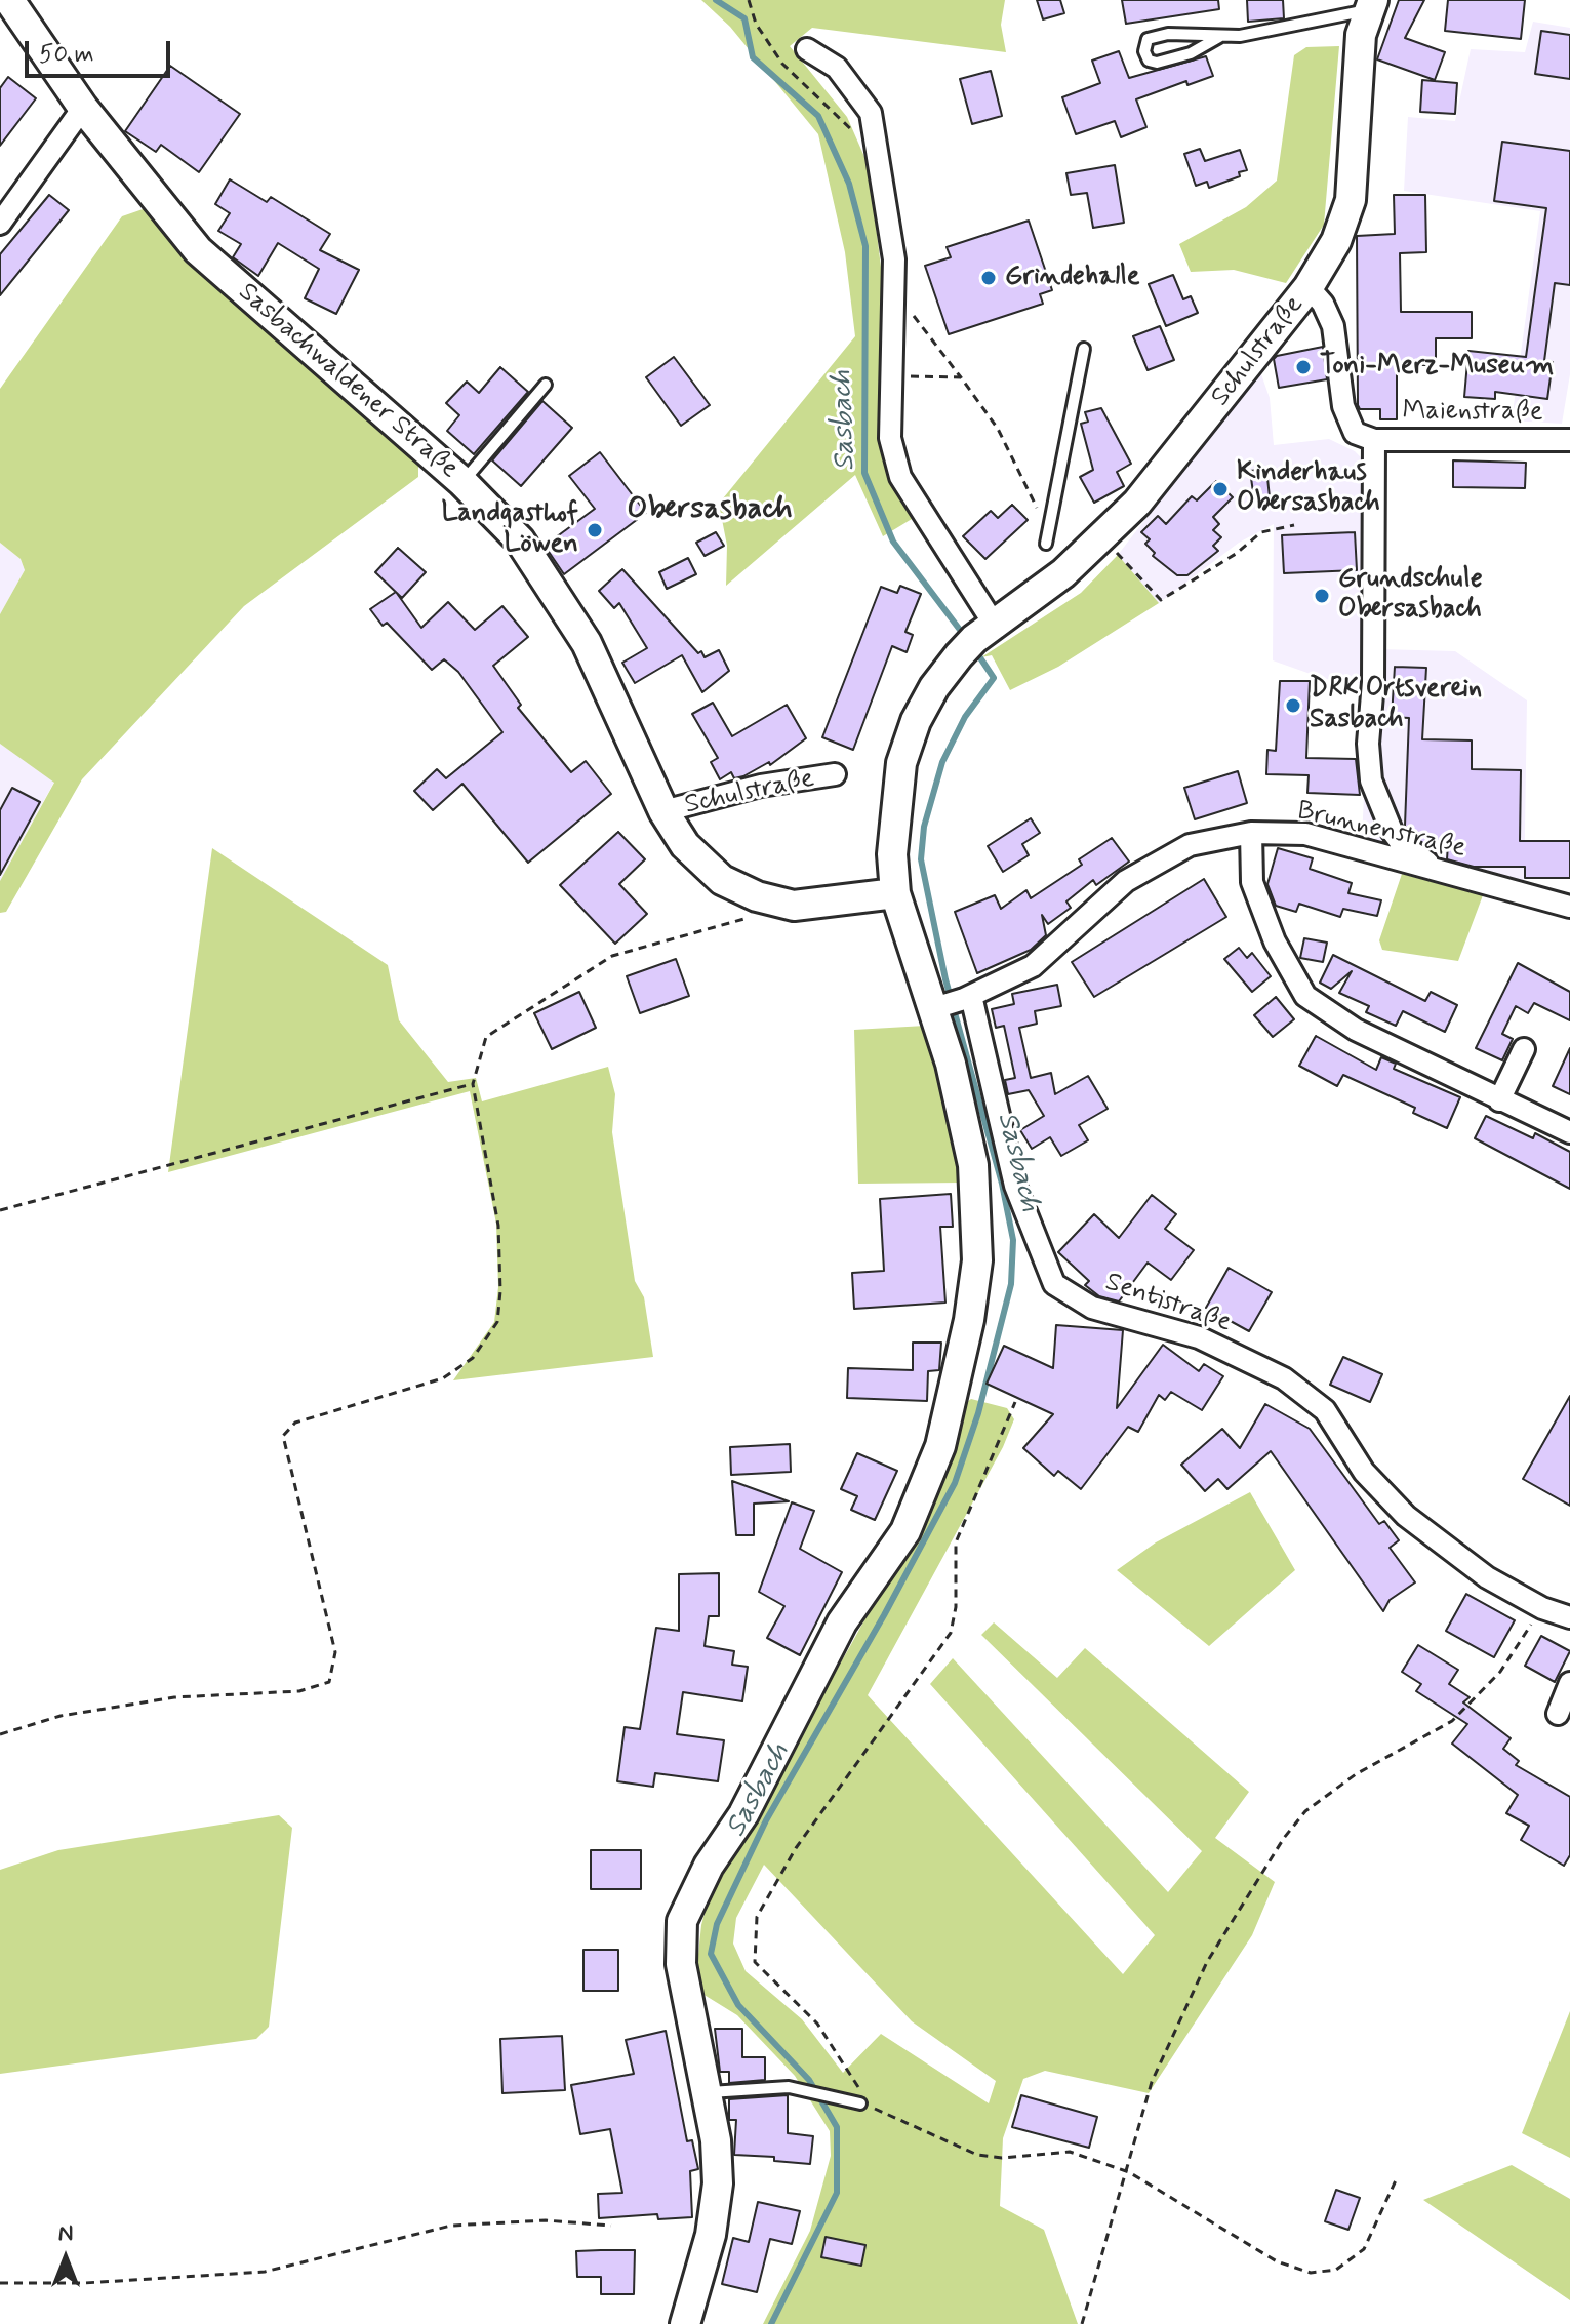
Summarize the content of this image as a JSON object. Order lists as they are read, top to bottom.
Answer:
{
  "streets": {
    "main road": ["Schulstraße", "Sasbachwaldener Straße"],
    "street": ["Maienstraße", "Brunnenstraße", "Sentistraße"]
  },
  "crossings": [
    ["Schulstraße", "Sasbachwaldener Straße"],
    ["Schulstraße", "Maienstraße"],
    ["Maienstraße", "Brunnenstraße"],
    ["Brunnenstraße", "Sentistraße"]
  ],
  "districts": ["Obersasbach"],
  "water": ["Sasbach"],
  "places": [
    "Grindehalle",
    "Toni-Merz-Museum",
    "Kinderhaus Obersasbach",
    "Landgasthof Löwen",
    "Grundschule Obersasbach",
    "DRK Ortsverein Sasbach"
  ],
  "scale_bar": "50 m",
  "north": "top"
}
